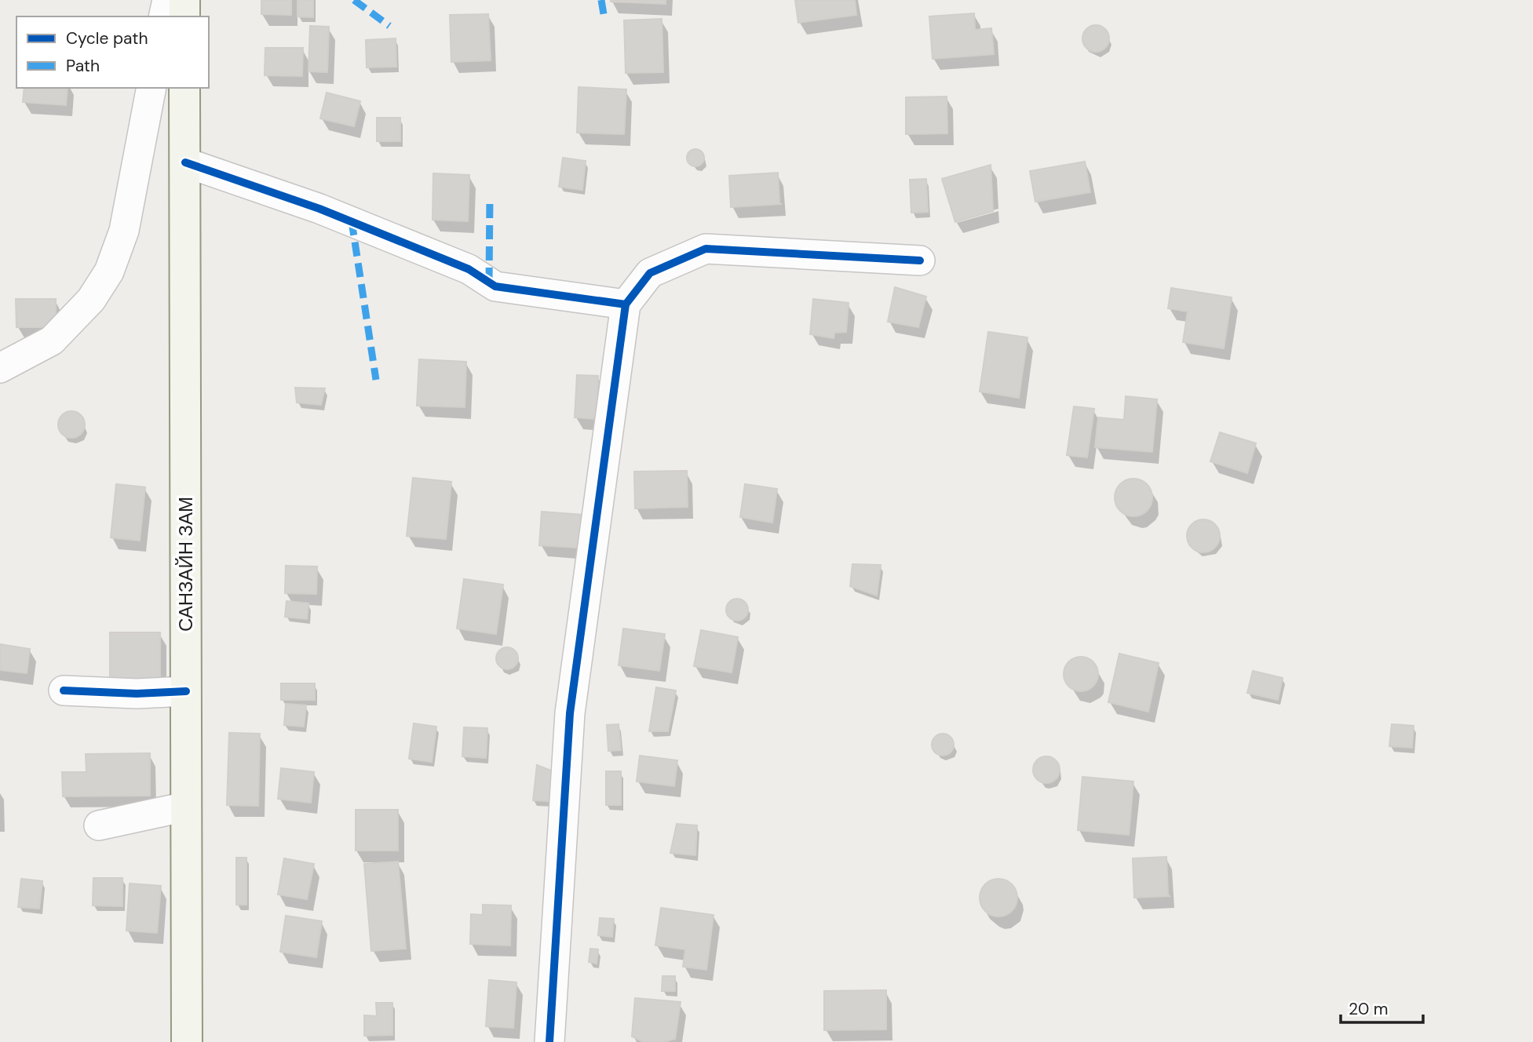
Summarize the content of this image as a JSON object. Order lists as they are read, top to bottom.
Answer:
{
  "streets": {
    "main road": ["САНЗАЙН ЗАМ"]
  },
  "legend": ["Cycle path", "Path"],
  "scale_bar": "20 m"
}
